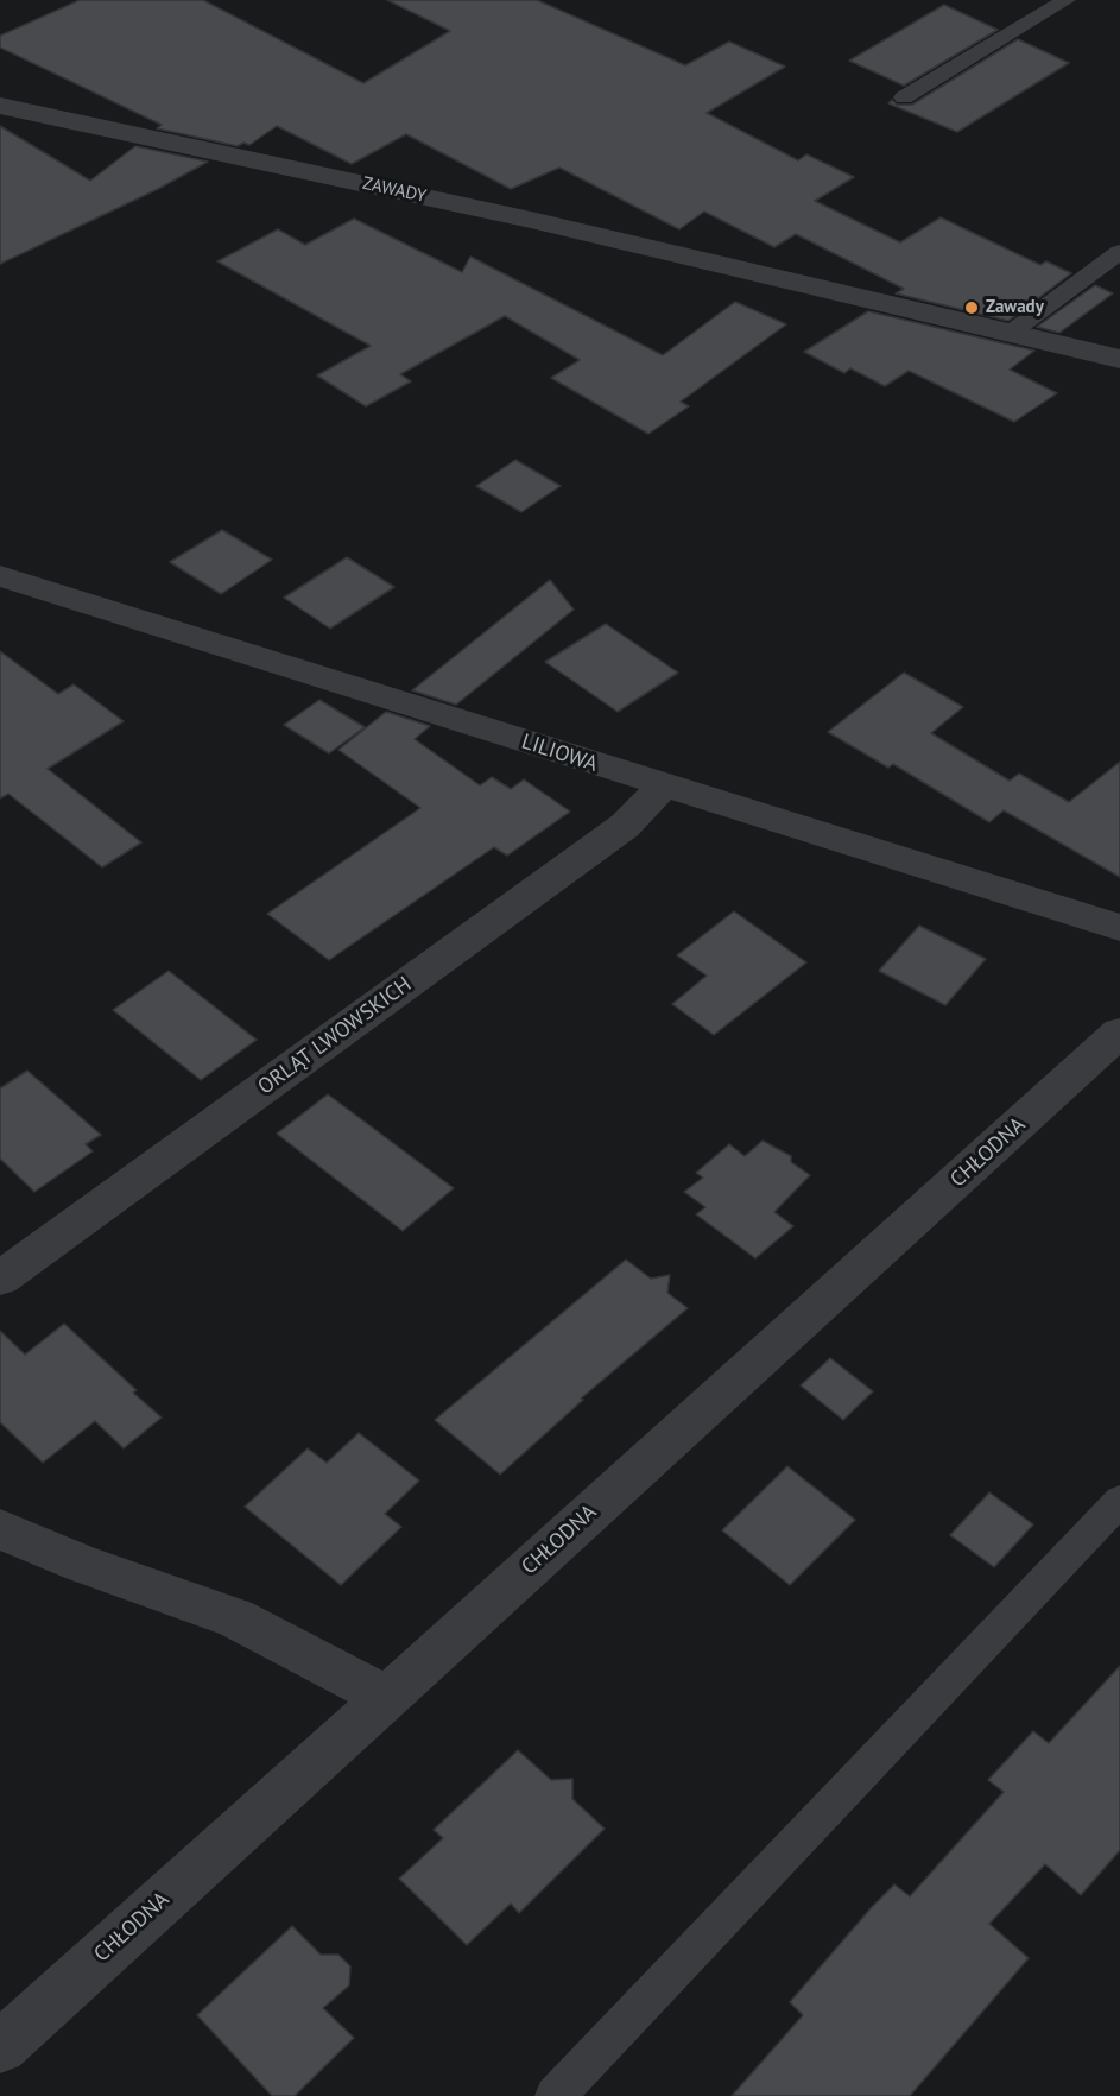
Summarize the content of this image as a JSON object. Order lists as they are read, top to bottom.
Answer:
{
  "streets": {
    "street": [
      "ZAWADY",
      "LILIOWA",
      "ORLĄT LWOWSKICH",
      "CHŁODNA"
    ]
  },
  "crossings": [
    ["LILIOWA", "ORLĄT LWOWSKICH"]
  ],
  "places": ["Zawady"]
}
